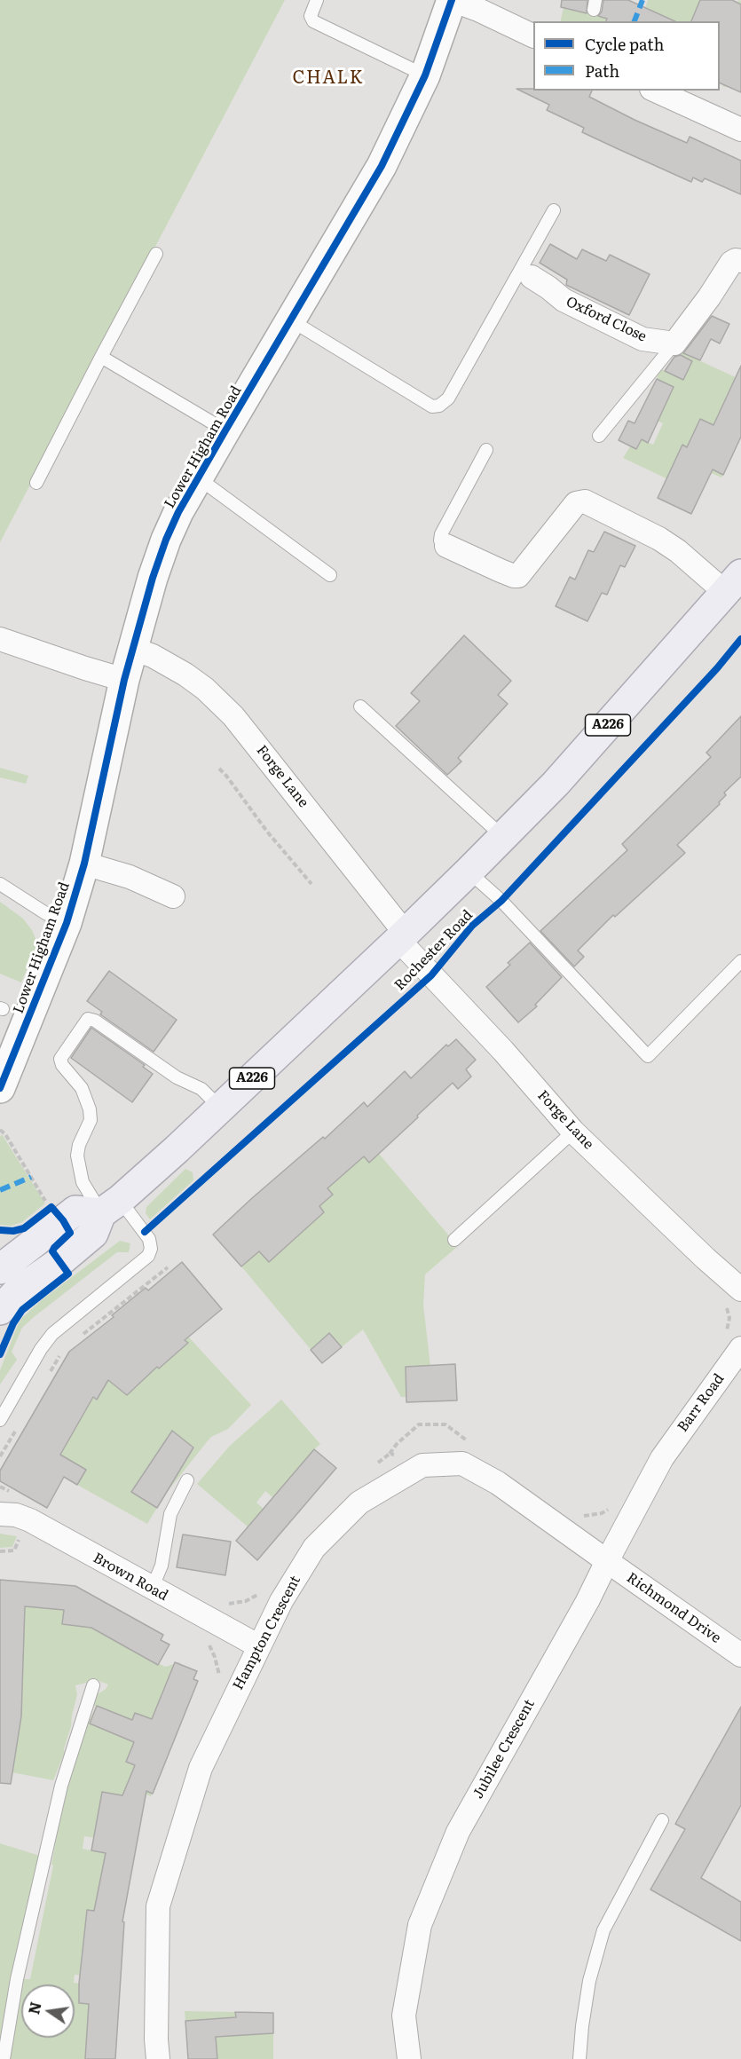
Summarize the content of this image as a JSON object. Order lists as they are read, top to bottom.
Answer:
{
  "streets": {
    "main road": ["A226"],
    "street": [
      "Oxford Close",
      "Lower Higham Road",
      "Forge Lane",
      "Barr Road",
      "Brown Road",
      "Richmond Drive",
      "Hampton Crescent",
      "Jubilee Crescent"
    ],
    "cycle path": ["Rochester Road"]
  },
  "crossings": [
    ["Lower Higham Road", "Forge Lane"],
    ["A226", "Forge Lane"],
    ["Barr Road", "Jubilee Crescent"],
    ["Brown Road", "Hampton Crescent"],
    ["Richmond Drive", "Hampton Crescent"],
    ["Richmond Drive", "Jubilee Crescent"],
    ["Hampton Crescent", "Jubilee Crescent"]
  ],
  "districts": ["CHALK"],
  "legend": ["Cycle path", "Path"],
  "north": "left"
}
